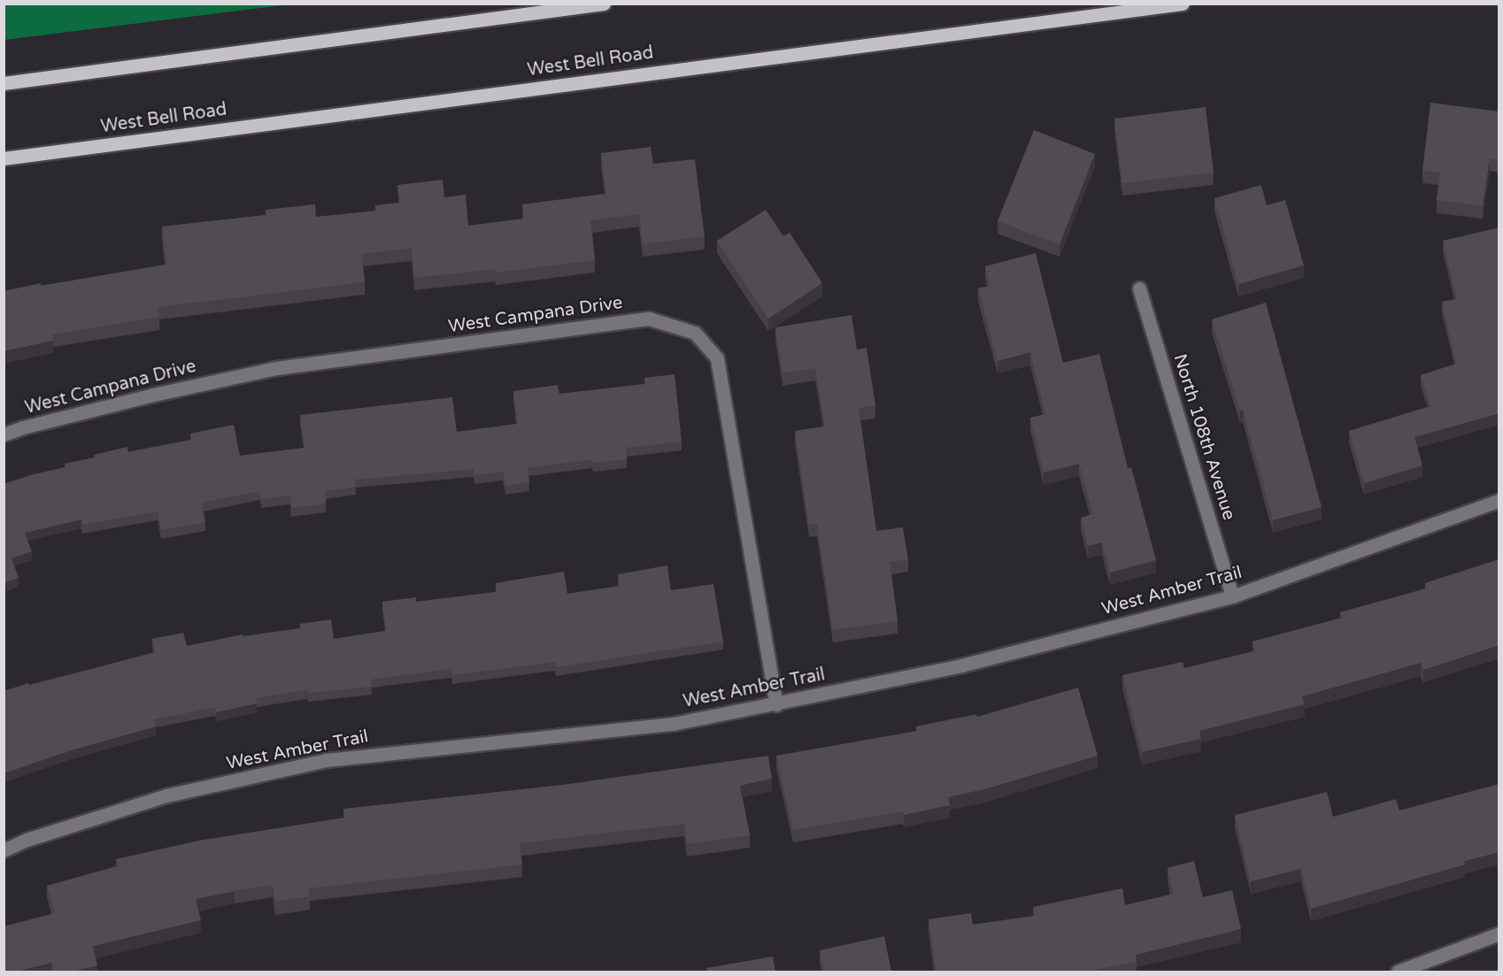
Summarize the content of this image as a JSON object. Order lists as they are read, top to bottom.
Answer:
{
  "streets": {
    "main road": ["West Bell Road"],
    "street": ["West Campana Drive", "North 108th Avenue", "West Amber Trail"]
  },
  "crossings": [
    ["West Campana Drive", "West Amber Trail"],
    ["North 108th Avenue", "West Amber Trail"]
  ]
}
